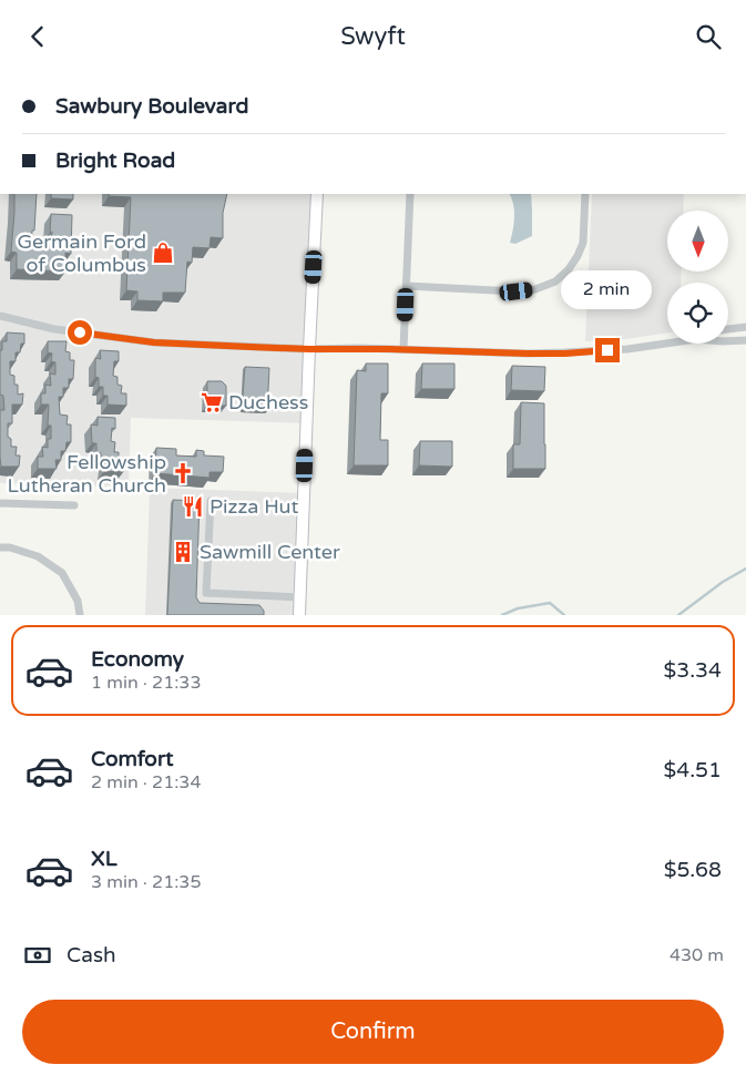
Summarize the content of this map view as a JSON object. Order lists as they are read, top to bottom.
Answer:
{
  "places": {
    "shop": ["Germain Ford of Columbus"],
    "supermarket": ["Duchess"],
    "church": ["Fellowship Lutheran Church"],
    "restaurant": ["Pizza Hut"],
    "building": ["Sawmill Center"]
  },
  "north": "bottom",
  "page": {
    "header": "Swyft",
    "banner": ["Sawbury Boulevard", "Bright Road"],
    "bubble": "2 min",
    "list": [
      {
        "name": "Economy",
        "note": "1 min · 21:33",
        "value": "$3.34"
      },
      {
        "name": "Comfort",
        "note": "2 min · 21:34",
        "value": "$4.51"
      },
      {
        "name": "XL",
        "note": "3 min · 21:35",
        "value": "$5.68"
      }
    ],
    "pay": ["Cash", "430 m"],
    "buttons": "Confirm"
  }
}
